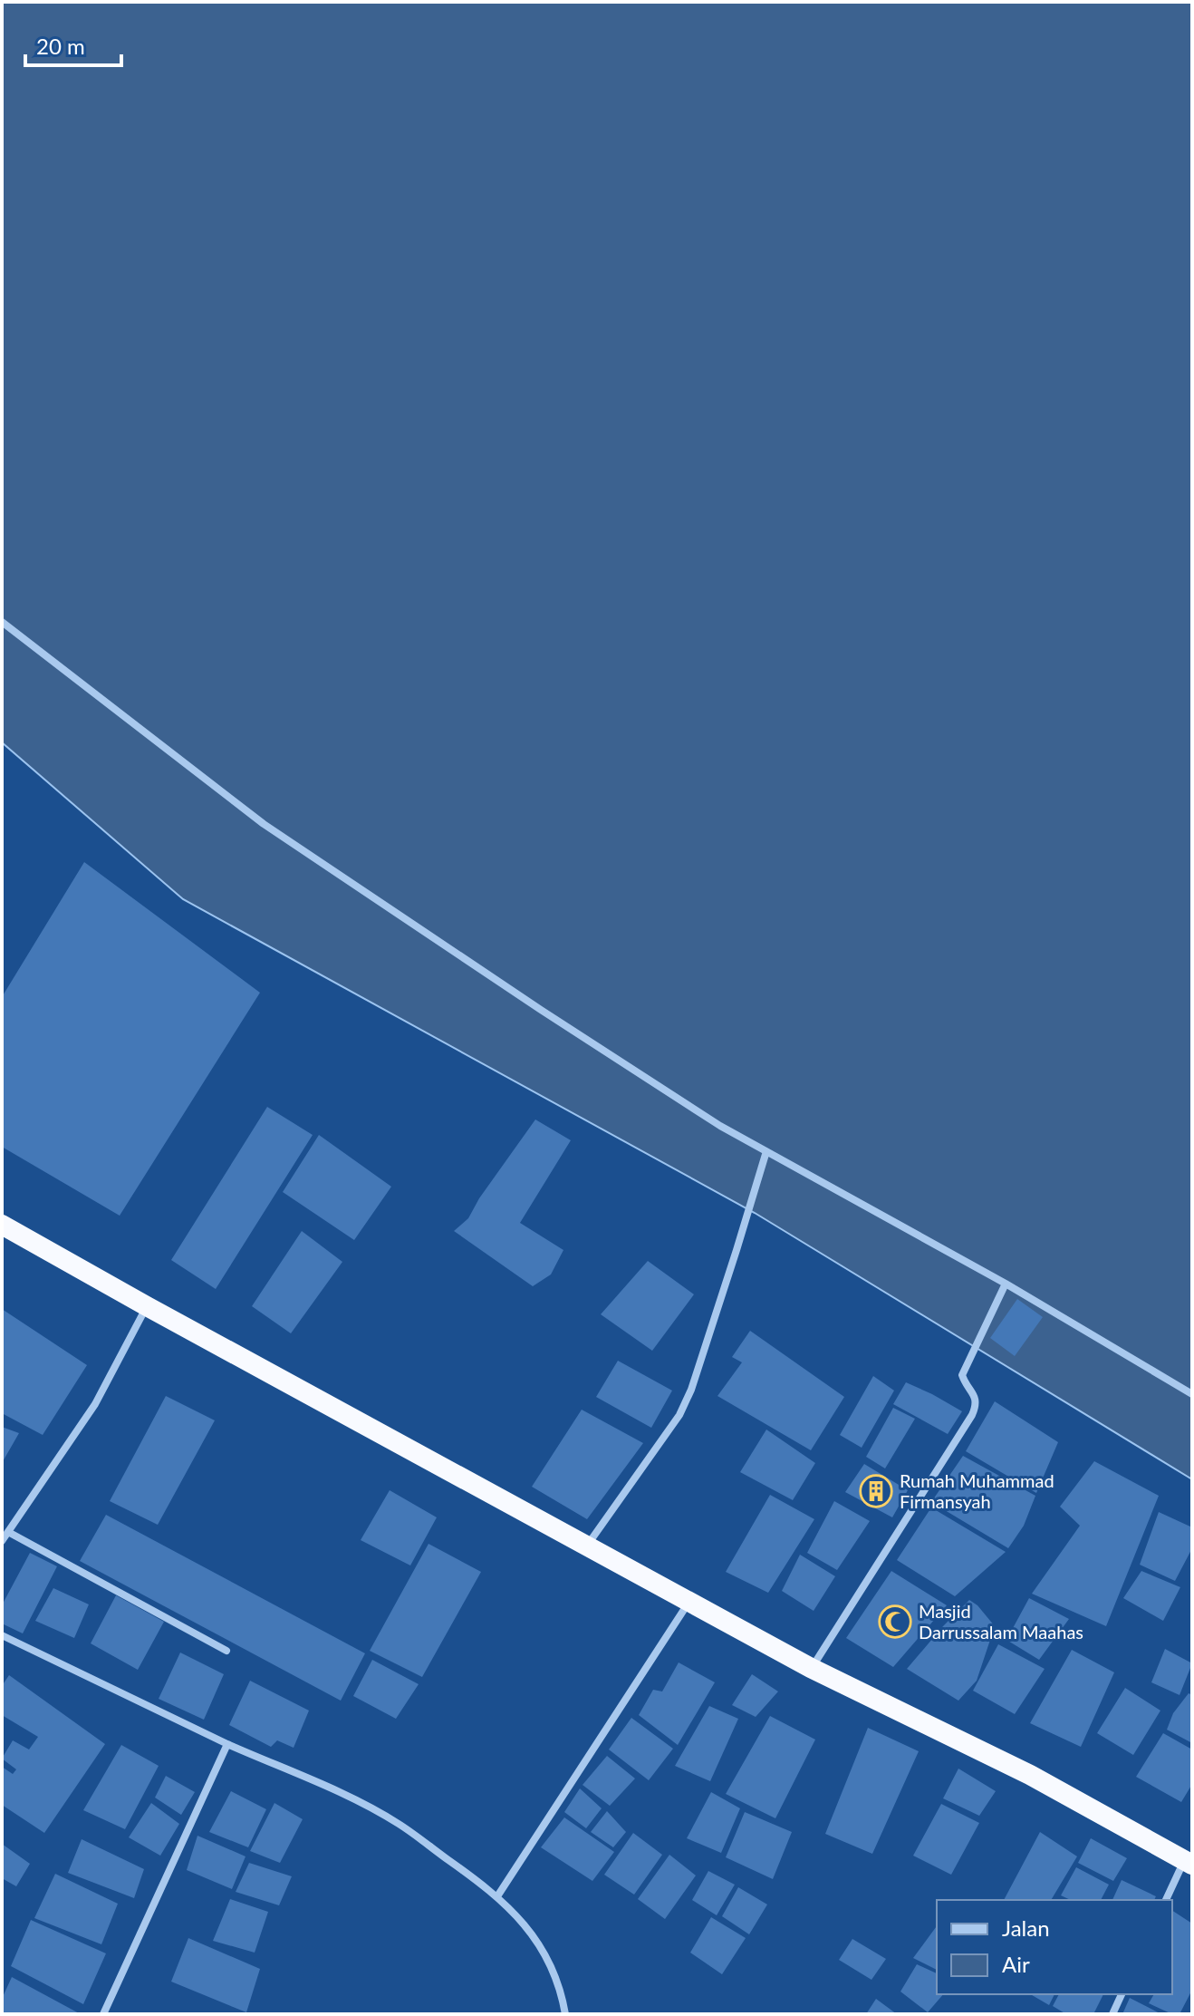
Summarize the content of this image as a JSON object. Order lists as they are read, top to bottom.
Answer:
{
  "places": {
    "building": ["Rumah Muhammad Firmansyah"],
    "mosque": ["Masjid Darrussalam Maahas"]
  },
  "legend": ["Jalan", "Air"],
  "scale_bar": "20 m"
}
